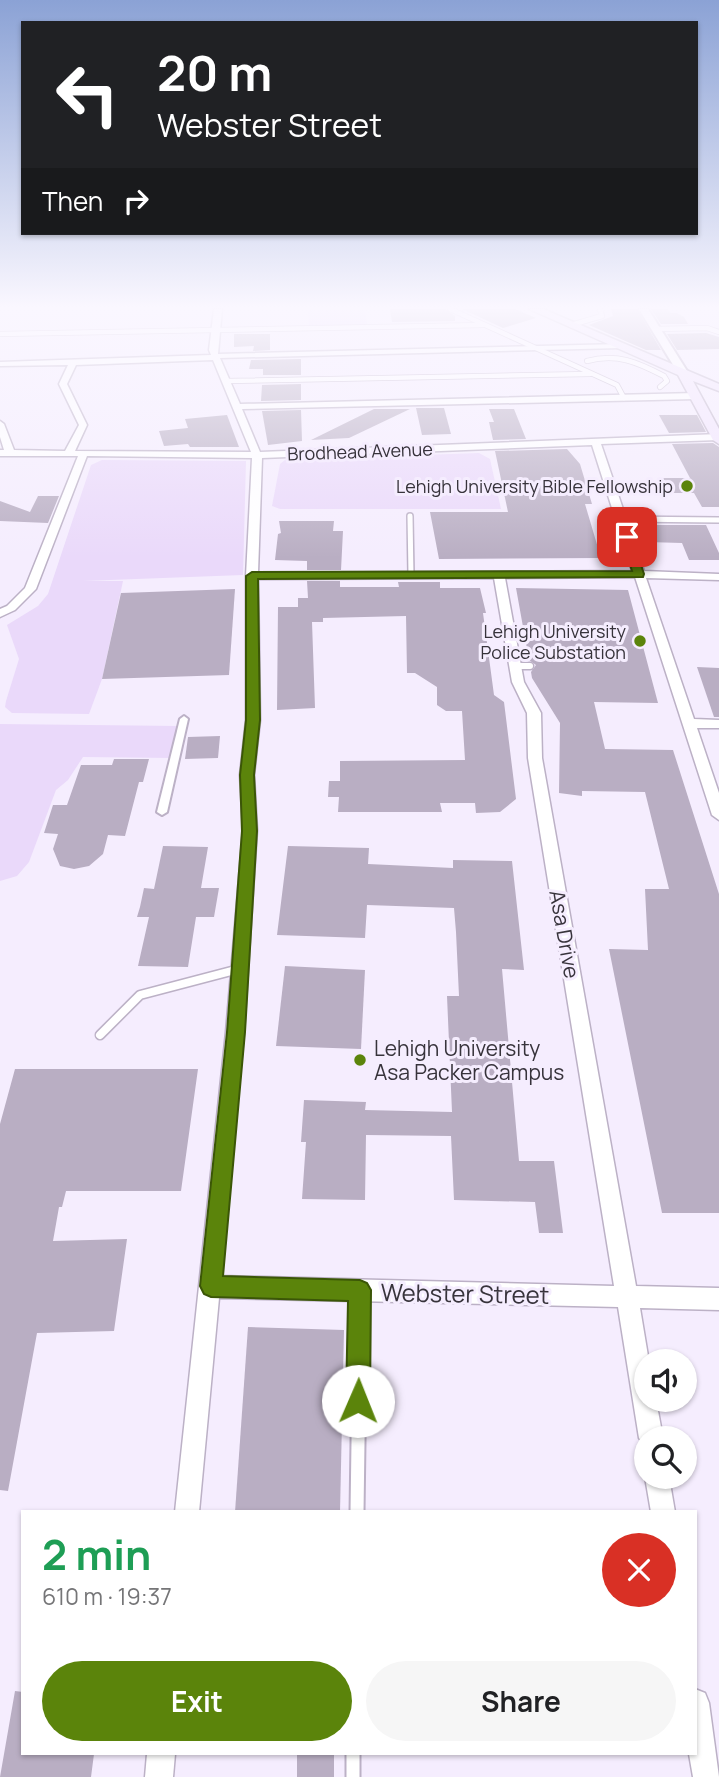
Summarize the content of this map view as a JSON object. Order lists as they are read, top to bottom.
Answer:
{
  "streets": {
    "street": ["Brodhead Avenue", "Asa Drive", "Webster Street"]
  },
  "crossings": [
    ["Asa Drive", "Webster Street"]
  ],
  "places": ["Lehigh University Bible Fellowship", "Lehigh University Police Substation", "Lehigh University Asa Packer Campus"],
  "page": {
    "turn": ["20 m", "Webster Street"],
    "then": "Then",
    "heading": ["2 min", "610 m · 19:37"],
    "buttons": ["Exit", "Share"]
  }
}
